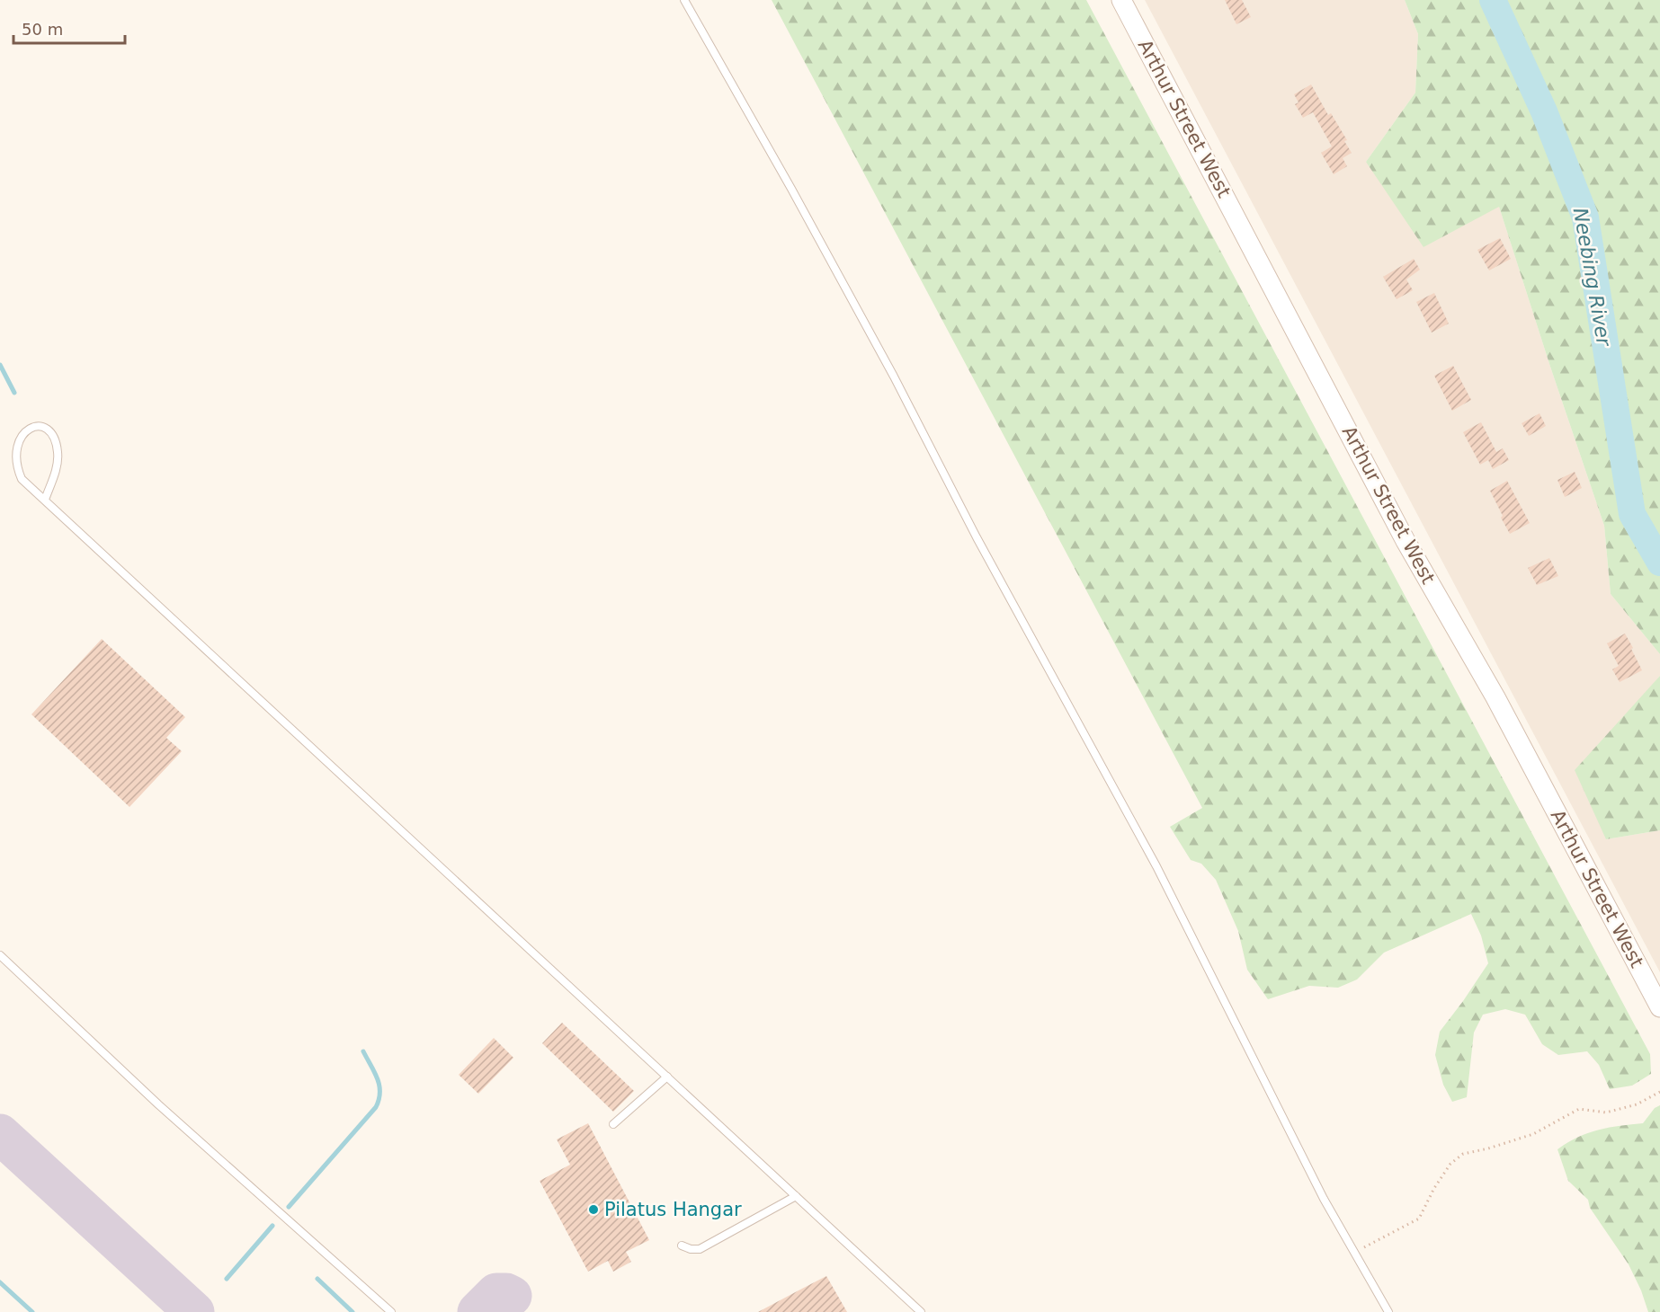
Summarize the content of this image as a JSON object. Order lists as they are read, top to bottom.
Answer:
{
  "streets": {
    "main road": ["Arthur Street West"]
  },
  "water": ["Neebing River"],
  "places": ["Pilatus Hangar"],
  "scale_bar": "50 m"
}
